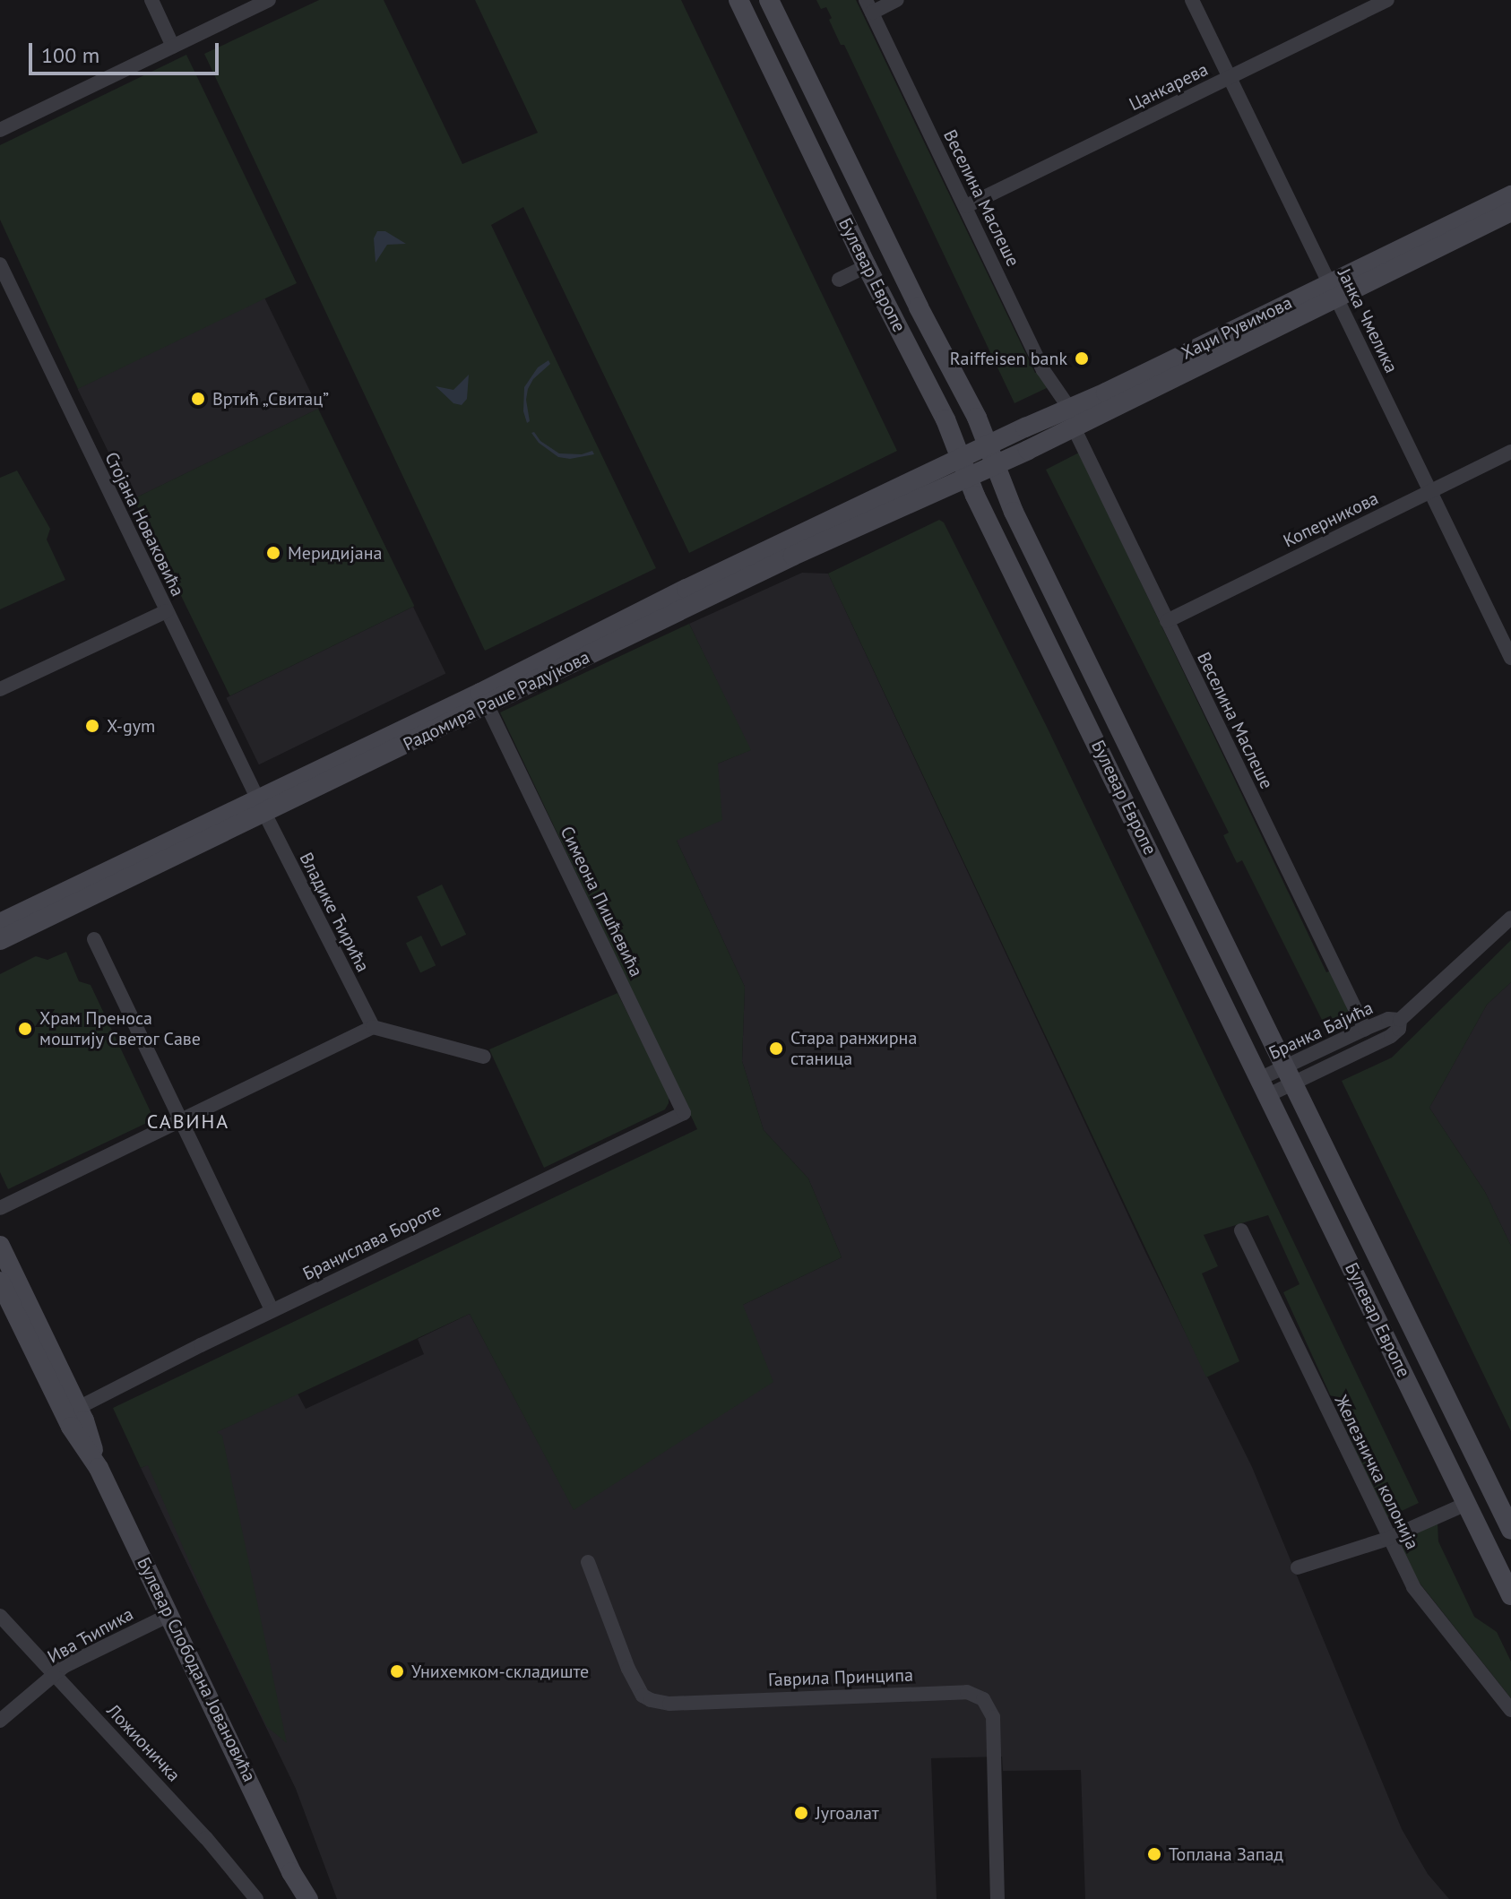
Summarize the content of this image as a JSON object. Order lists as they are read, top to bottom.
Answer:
{
  "streets": {
    "street": [
      "Цанкарева",
      "Веселина Маслеше",
      "Булевар Европе",
      "Јанка Чмелика",
      "Хаџи Рувимова",
      "Коперникова",
      "Стојана Новаковића",
      "Радомира Раше Радујкова",
      "Симеона Пишћевића",
      "Владике Ћирића",
      "Бранка Бајића",
      "Бранислава Бороте",
      "Железничка колонија",
      "Ива Ћипика",
      "Булевар Слободана Јовановића",
      "Гаврила Принципа",
      "Ложионичка"
    ]
  },
  "crossings": [
    ["Цанкарева", "Веселина Маслеше"],
    ["Цанкарева", "Јанка Чмелика"],
    ["Веселина Маслеше", "Хаџи Рувимова"],
    ["Веселина Маслеше", "Коперникова"],
    ["Веселина Маслеше", "Бранка Бајића"],
    ["Булевар Европе", "Хаџи Рувимова"],
    ["Булевар Европе", "Радомира Раше Радујкова"],
    ["Булевар Европе", "Бранка Бајића"],
    ["Јанка Чмелика", "Хаџи Рувимова"],
    ["Јанка Чмелика", "Коперникова"],
    ["Хаџи Рувимова", "Радомира Раше Радујкова"],
    ["Стојана Новаковића", "Радомира Раше Радујкова"],
    ["Стојана Новаковића", "Владике Ћирића"],
    ["Радомира Раше Радујкова", "Симеона Пишћевића"],
    ["Радомира Раше Радујкова", "Владике Ћирића"],
    ["Симеона Пишћевића", "Бранислава Бороте"],
    ["Бранислава Бороте", "Булевар Слободана Јовановића"],
    ["Ива Ћипика", "Булевар Слободана Јовановића"],
    ["Ива Ћипика", "Ложионичка"]
  ],
  "districts": ["САВИНА"],
  "places": [
    "Raiffeisen bank",
    "Вртић „Свитац”",
    "Меридијана",
    "X-gym",
    "Храм Преноса моштију Светог Саве",
    "Стара ранжирна станица",
    "Унихемком-складиште",
    "Југоалат",
    "Топлана Запад"
  ],
  "scale_bar": "100 m"
}
